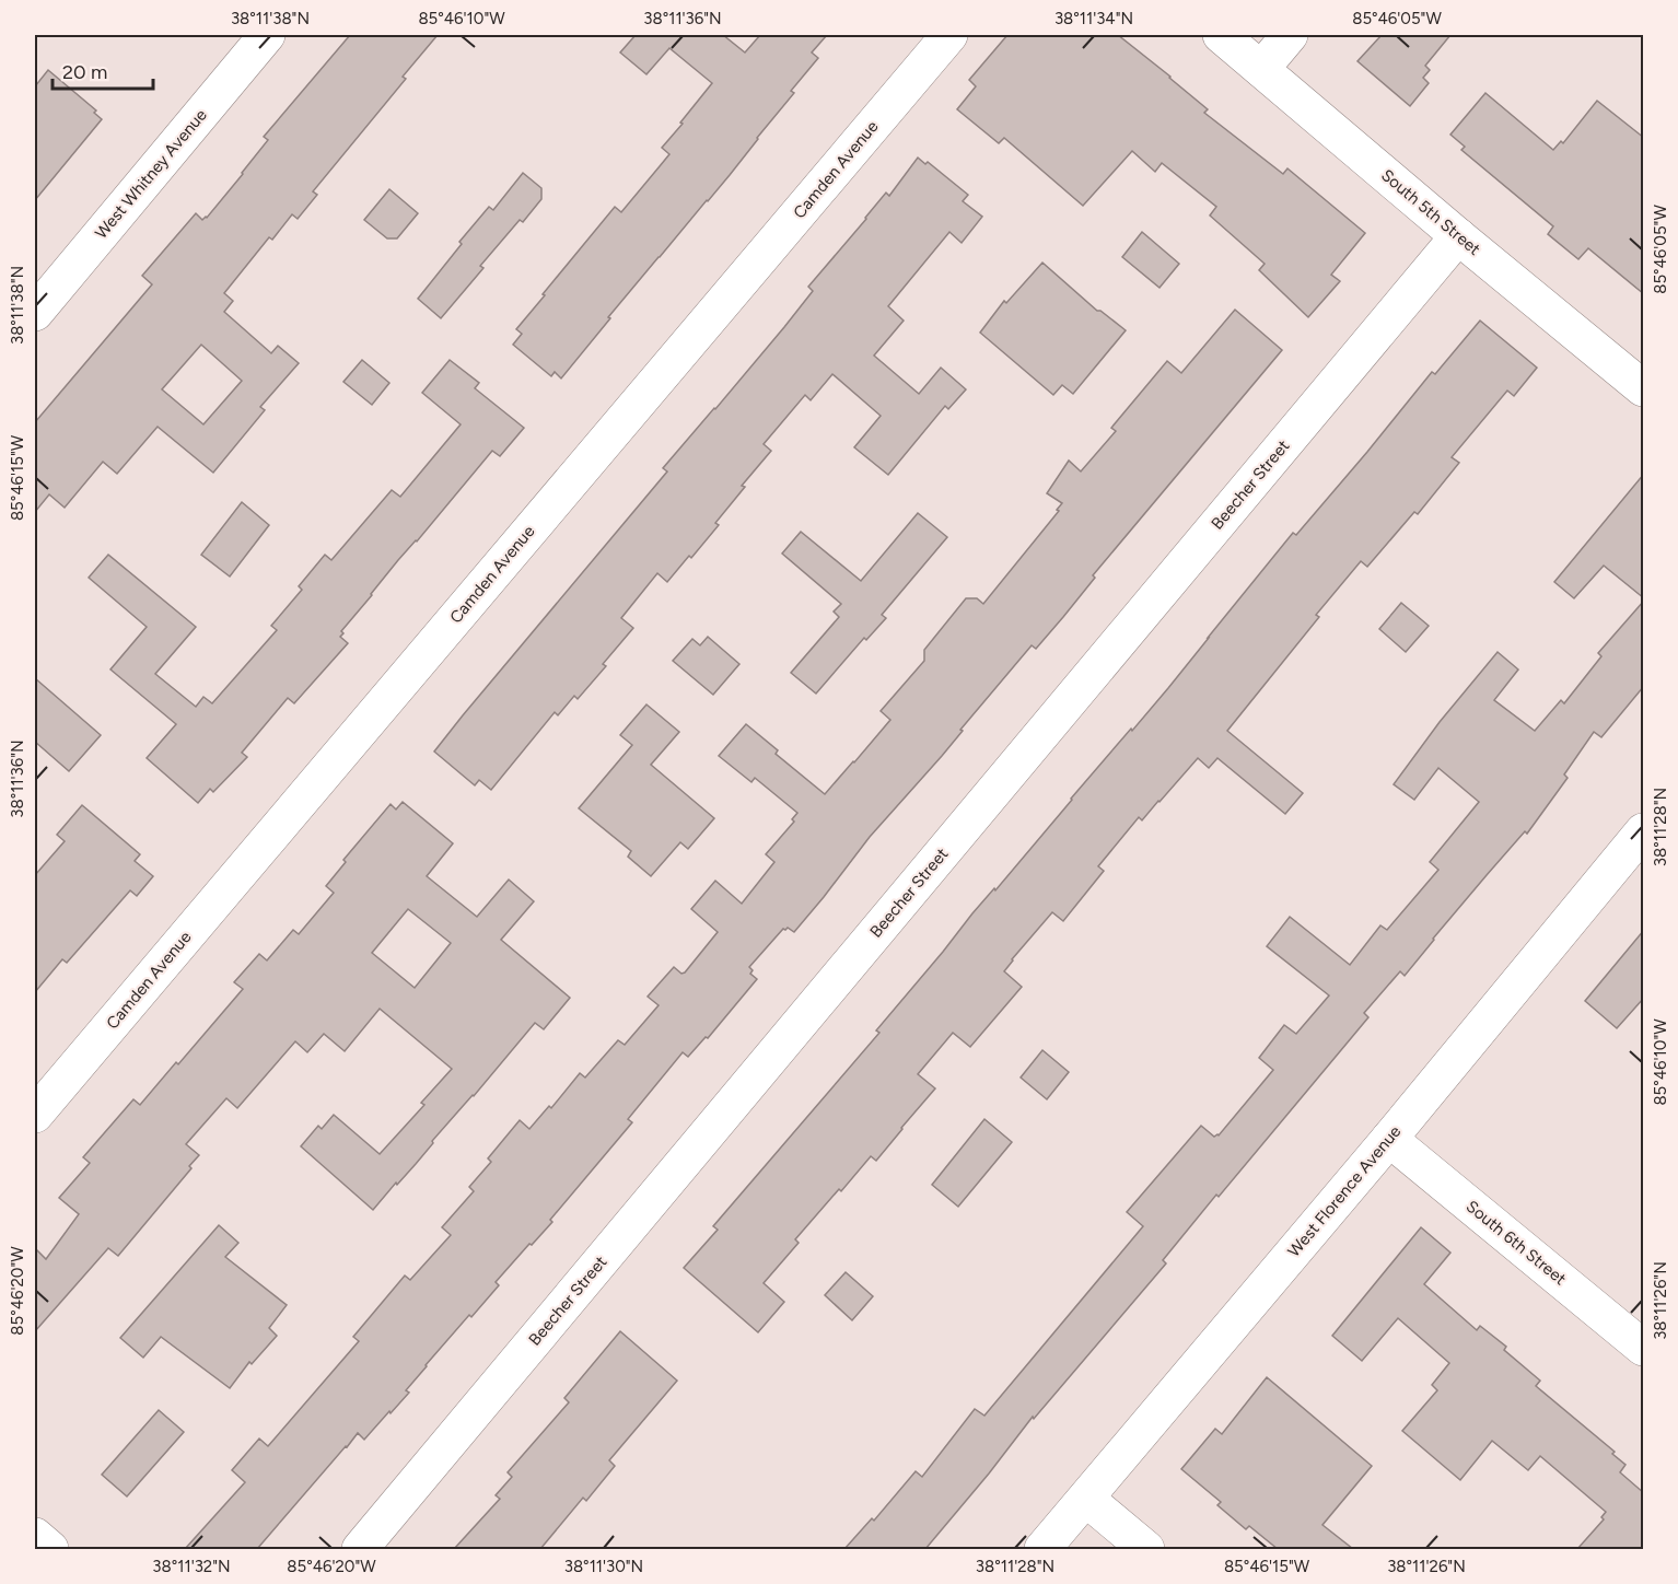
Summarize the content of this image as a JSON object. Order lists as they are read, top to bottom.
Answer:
{
  "streets": {
    "street": [
      "Camden Avenue",
      "West Whitney Avenue",
      "South 5th Street",
      "Beecher Street",
      "West Florence Avenue",
      "South 6th Street"
    ]
  },
  "crossings": [
    ["South 5th Street", "Beecher Street"],
    ["West Florence Avenue", "South 6th Street"]
  ],
  "scale_bar": "20 m",
  "coordinates": [
    "38°11'38\"N",
    "85°46'10\"W",
    "38°11'36\"N",
    "38°11'34\"N",
    "85°46'05\"W",
    "85°46'15\"W",
    "38°11'28\"N",
    "85°46'20\"W",
    "38°11'26\"N",
    "38°11'32\"N",
    "38°11'30\"N"
  ]
}
